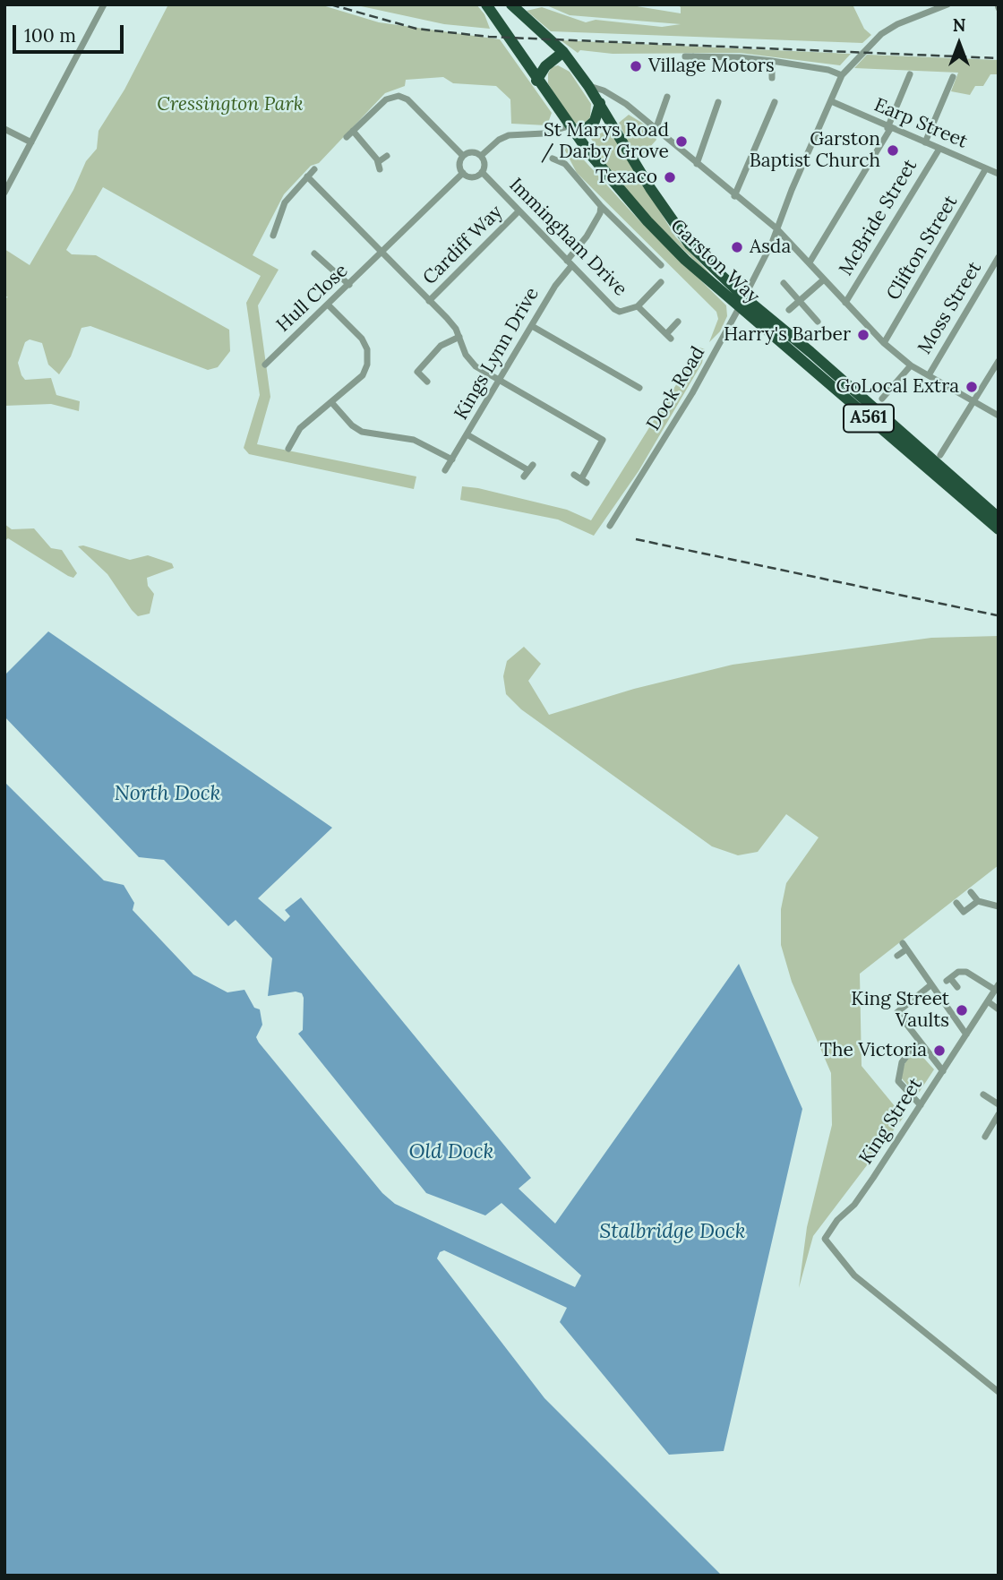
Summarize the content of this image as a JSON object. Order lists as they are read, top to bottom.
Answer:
{
  "streets": {
    "highway": ["Garston Way", "A561"],
    "street": [
      "Earp Street",
      "McBride Street",
      "Immingham Drive",
      "Cardiff Way",
      "Clifton Street",
      "Hull Close",
      "Moss Street",
      "Kings Lynn Drive",
      "Dock Road",
      "King Street"
    ]
  },
  "crossings": [
    ["Earp Street", "McBride Street"],
    ["Earp Street", "Clifton Street"],
    ["Earp Street", "Dock Road"],
    ["Immingham Drive", "Cardiff Way"],
    ["Immingham Drive", "Hull Close"],
    ["Immingham Drive", "Kings Lynn Drive"],
    ["Garston Way", "Dock Road"],
    ["Garston Way", "A561"]
  ],
  "water": ["North Dock", "Old Dock", "Stalbridge Dock"],
  "parks": ["Cressington Park"],
  "places": [
    "Village Motors",
    "St Marys Road / Darby Grove",
    "Garston Baptist Church",
    "Texaco",
    "Asda",
    "Harry's Barber",
    "GoLocal Extra",
    "King Street Vaults",
    "The Victoria"
  ],
  "scale_bar": "100 m",
  "north": "top"
}
